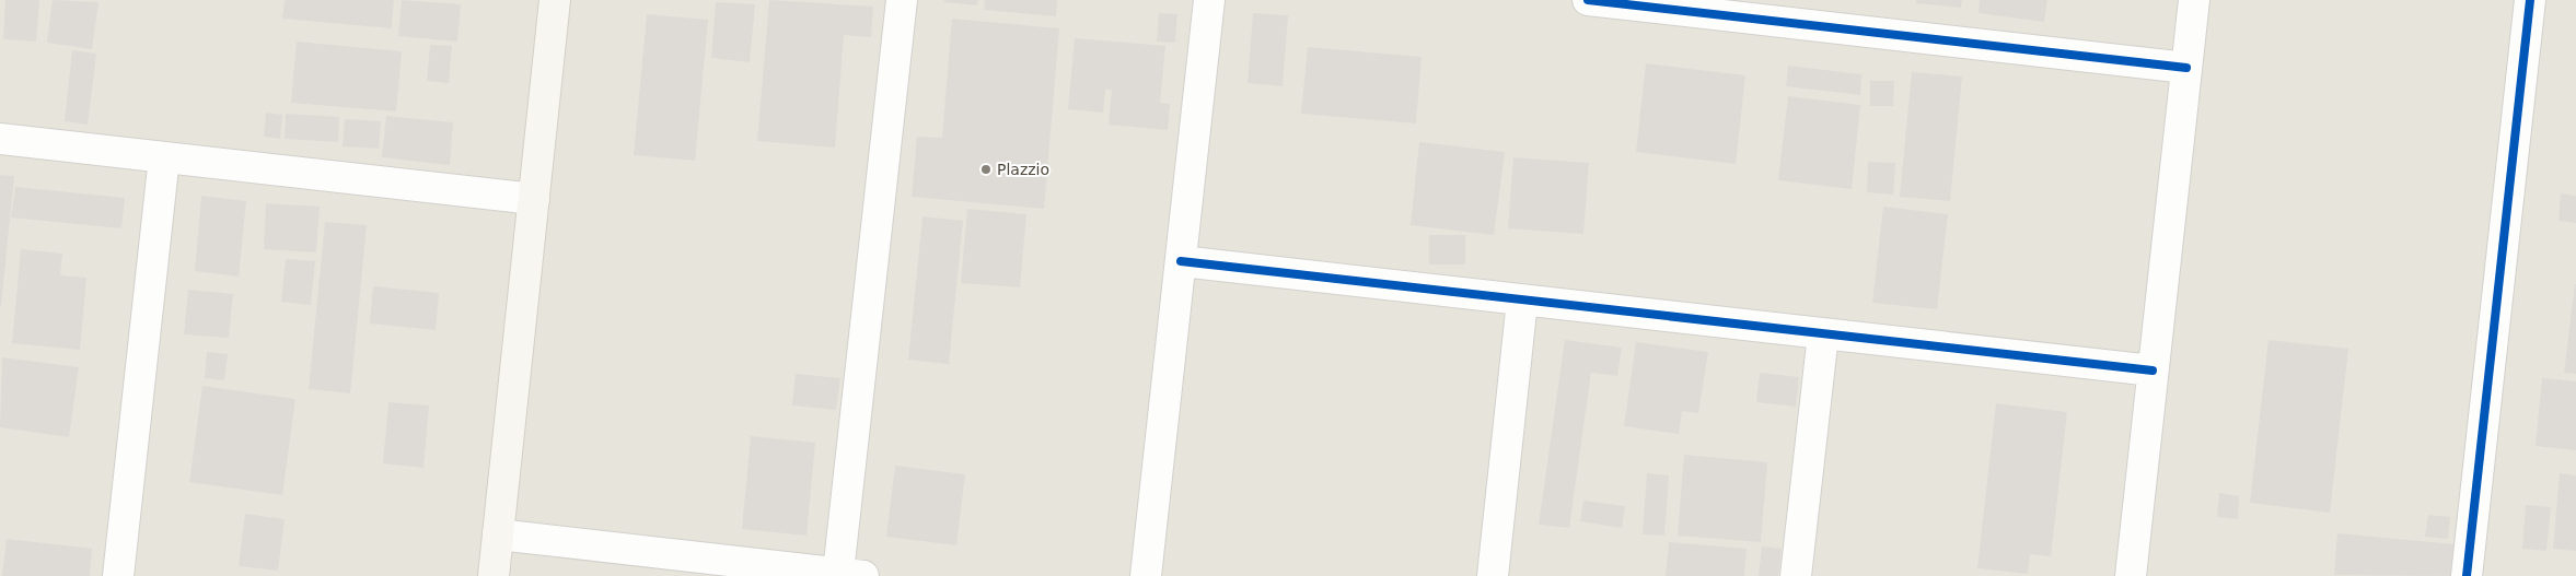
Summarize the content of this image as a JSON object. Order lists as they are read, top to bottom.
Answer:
{
  "places": ["Plazzio"]
}
